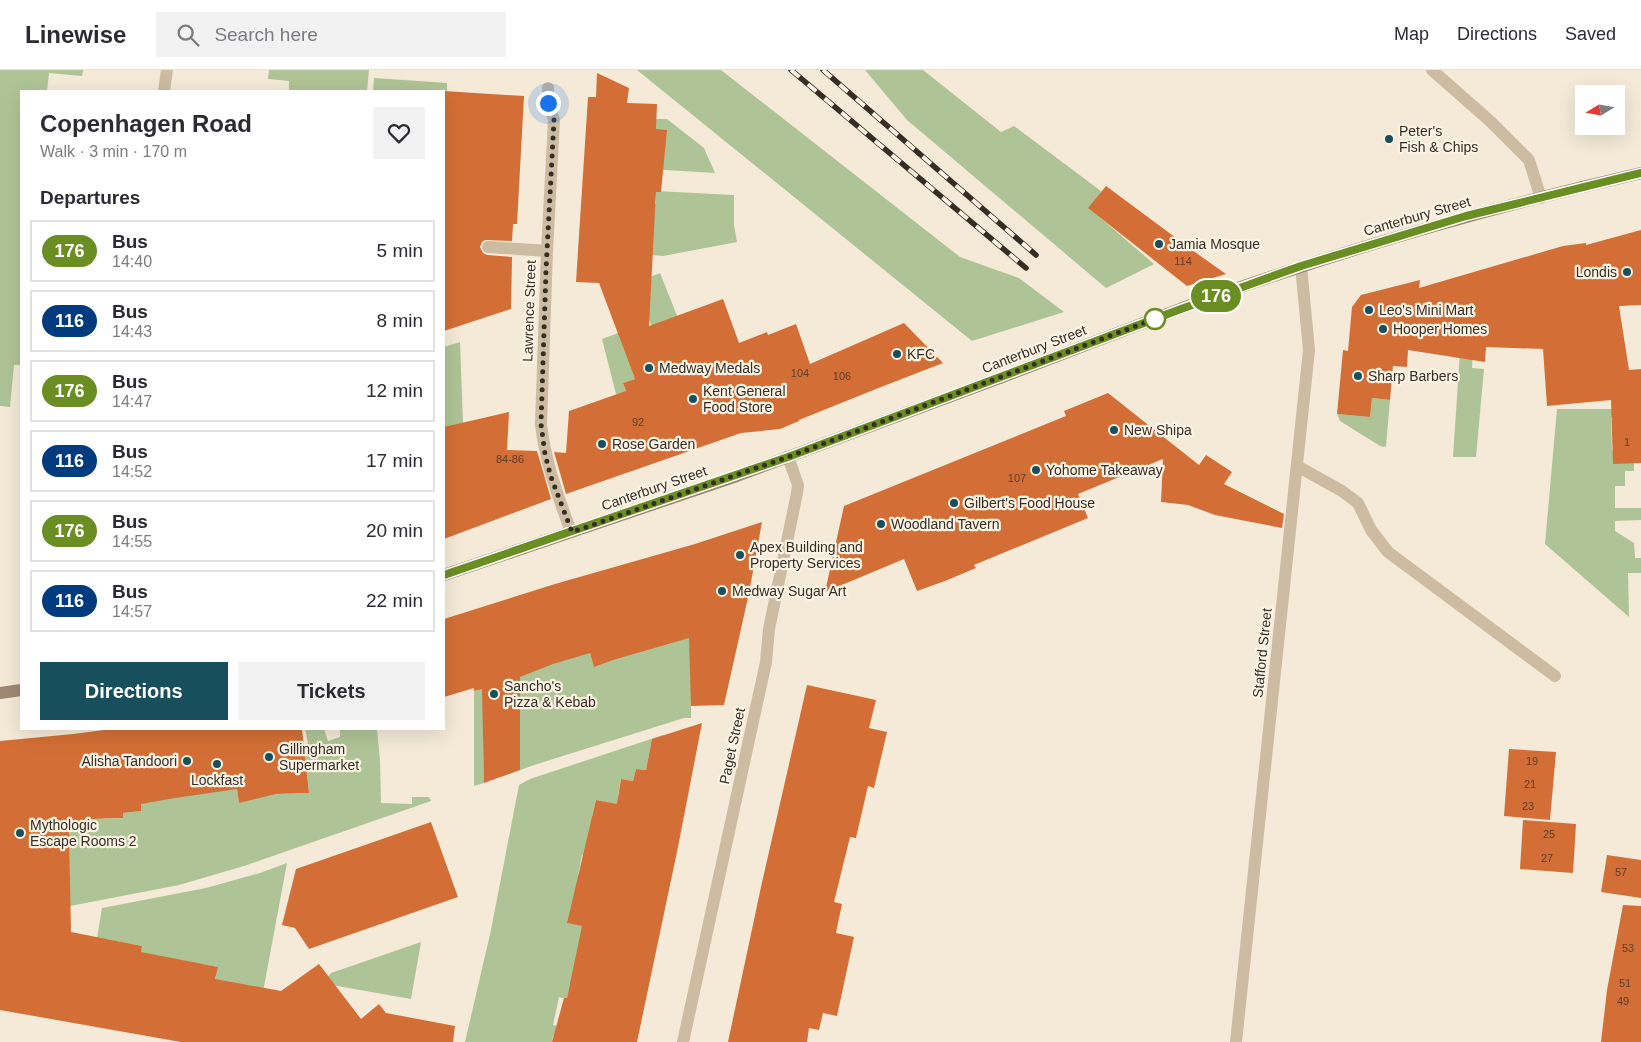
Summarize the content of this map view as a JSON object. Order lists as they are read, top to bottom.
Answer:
{
  "streets": {
    "street": [
      "Canterbury Street",
      "Lawrence Street",
      "Stafford Street",
      "Paget Street"
    ]
  },
  "crossings": [
    ["Canterbury Street", "Lawrence Street"],
    ["Canterbury Street", "Stafford Street"],
    ["Canterbury Street", "Paget Street"]
  ],
  "places": [
    "Peter's Fish & Chips",
    "Jamia Mosque",
    "Londis",
    "Leo's Mini Mart",
    "Hooper Homes",
    "KFC",
    "Medway Medals",
    "Sharp Barbers",
    "Kent General Food Store",
    "New Shipa",
    "Rose Garden",
    "Yohome Takeaway",
    "Gilbert's Food House",
    "Woodland Tavern",
    "Apex Building and Property Services",
    "Medway Sugar Art",
    "Sancho's Pizza & Kebab",
    "Gillingham Supermarket",
    "Alisha Tandoori",
    "Lockfast",
    "Mythologic Escape Rooms 2"
  ],
  "lines": ["bus line 176"],
  "house_numbers": [
    "114",
    "104",
    "106",
    "92",
    "1",
    "84-86",
    "107",
    "19",
    "21",
    "23",
    "25",
    "27",
    "57",
    "53",
    "51",
    "49"
  ],
  "north": "left",
  "page": {
    "header": "Linewise",
    "search": "Search here",
    "nav": ["Map", "Directions", "Saved"],
    "on_map": "176",
    "heading": [
      ["Copenhagen Road", "Walk · 3 min · 170 m"],
      "Departures"
    ],
    "list": [
      {
        "mark": "176",
        "name": "Bus",
        "note": "14:40",
        "value": "5 min"
      },
      {
        "mark": "116",
        "name": "Bus",
        "note": "14:43",
        "value": "8 min"
      },
      {
        "mark": "176",
        "name": "Bus",
        "note": "14:47",
        "value": "12 min"
      },
      {
        "mark": "116",
        "name": "Bus",
        "note": "14:52",
        "value": "17 min"
      },
      {
        "mark": "176",
        "name": "Bus",
        "note": "14:55",
        "value": "20 min"
      },
      {
        "mark": "116",
        "name": "Bus",
        "note": "14:57",
        "value": "22 min"
      }
    ],
    "buttons": ["Directions", "Tickets"]
  }
}
